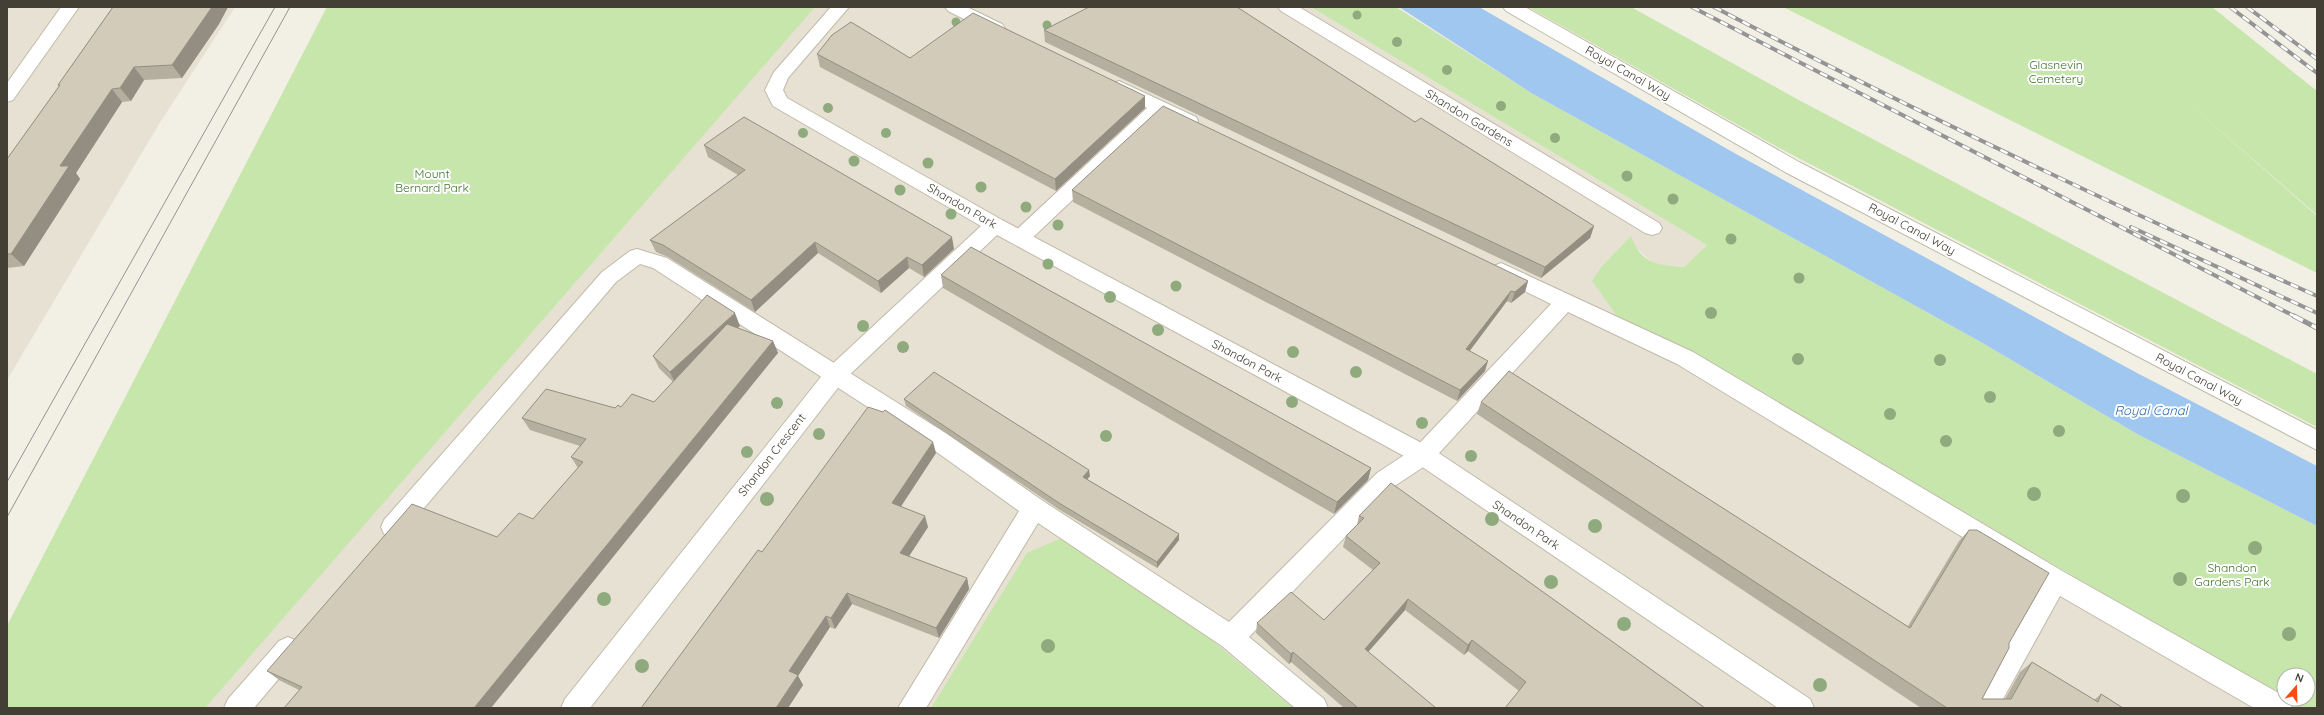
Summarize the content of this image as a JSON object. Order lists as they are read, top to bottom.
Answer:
{
  "streets": {
    "street": [
      "Royal Canal Way",
      "Shandon Gardens",
      "Shandon Park",
      "Shandon Crescent"
    ]
  },
  "crossings": [
    ["Shandon Park", "Shandon Crescent"]
  ],
  "water": ["Royal Canal"],
  "parks": ["Glasnevin Cemetery", "Mount Bernard Park", "Shandon Gardens Park"],
  "north": "top"
}
